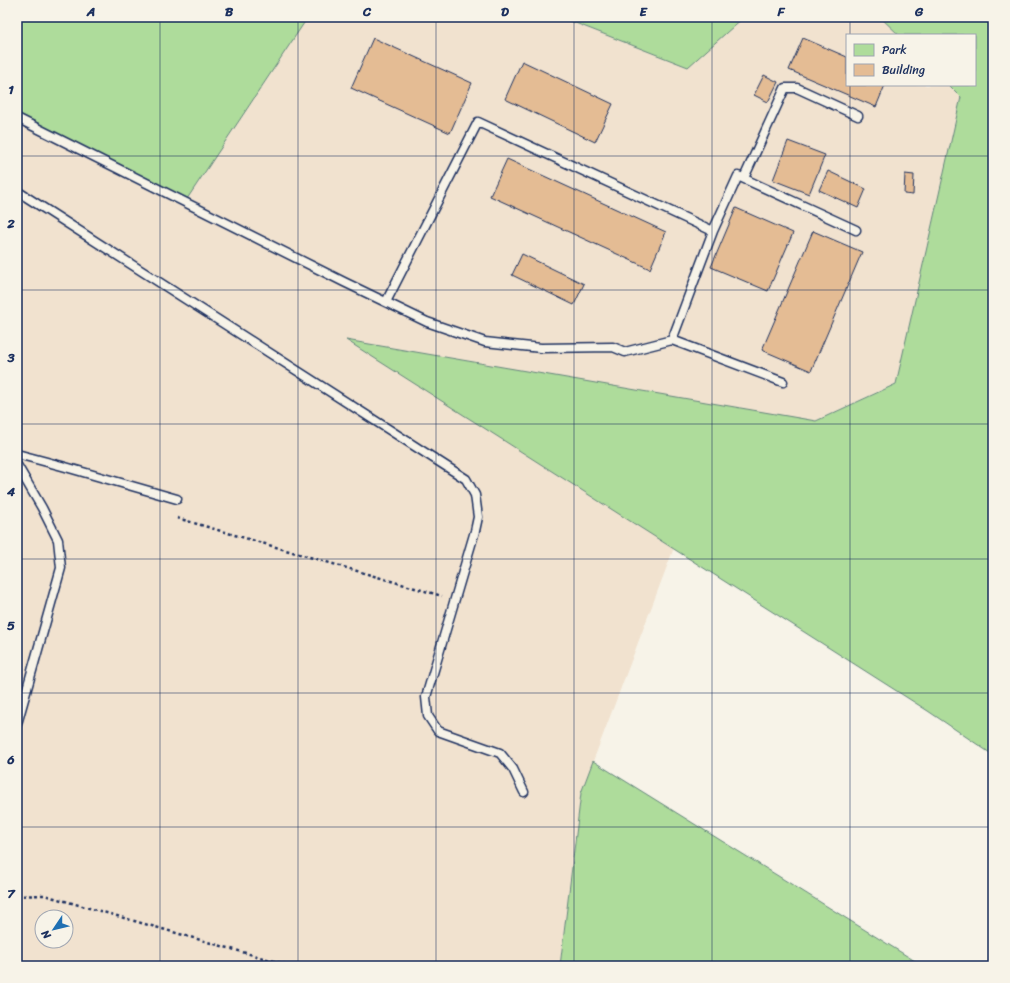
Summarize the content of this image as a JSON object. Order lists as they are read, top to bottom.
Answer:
{
  "legend": ["Park", "Building"],
  "north": "bottom left",
  "grid": {
    "columns": [
      "A",
      "B",
      "C",
      "D",
      "E",
      "F",
      "G"
    ],
    "rows": [
      "1",
      "2",
      "3",
      "4",
      "5",
      "6",
      "7"
    ]
  }
}
